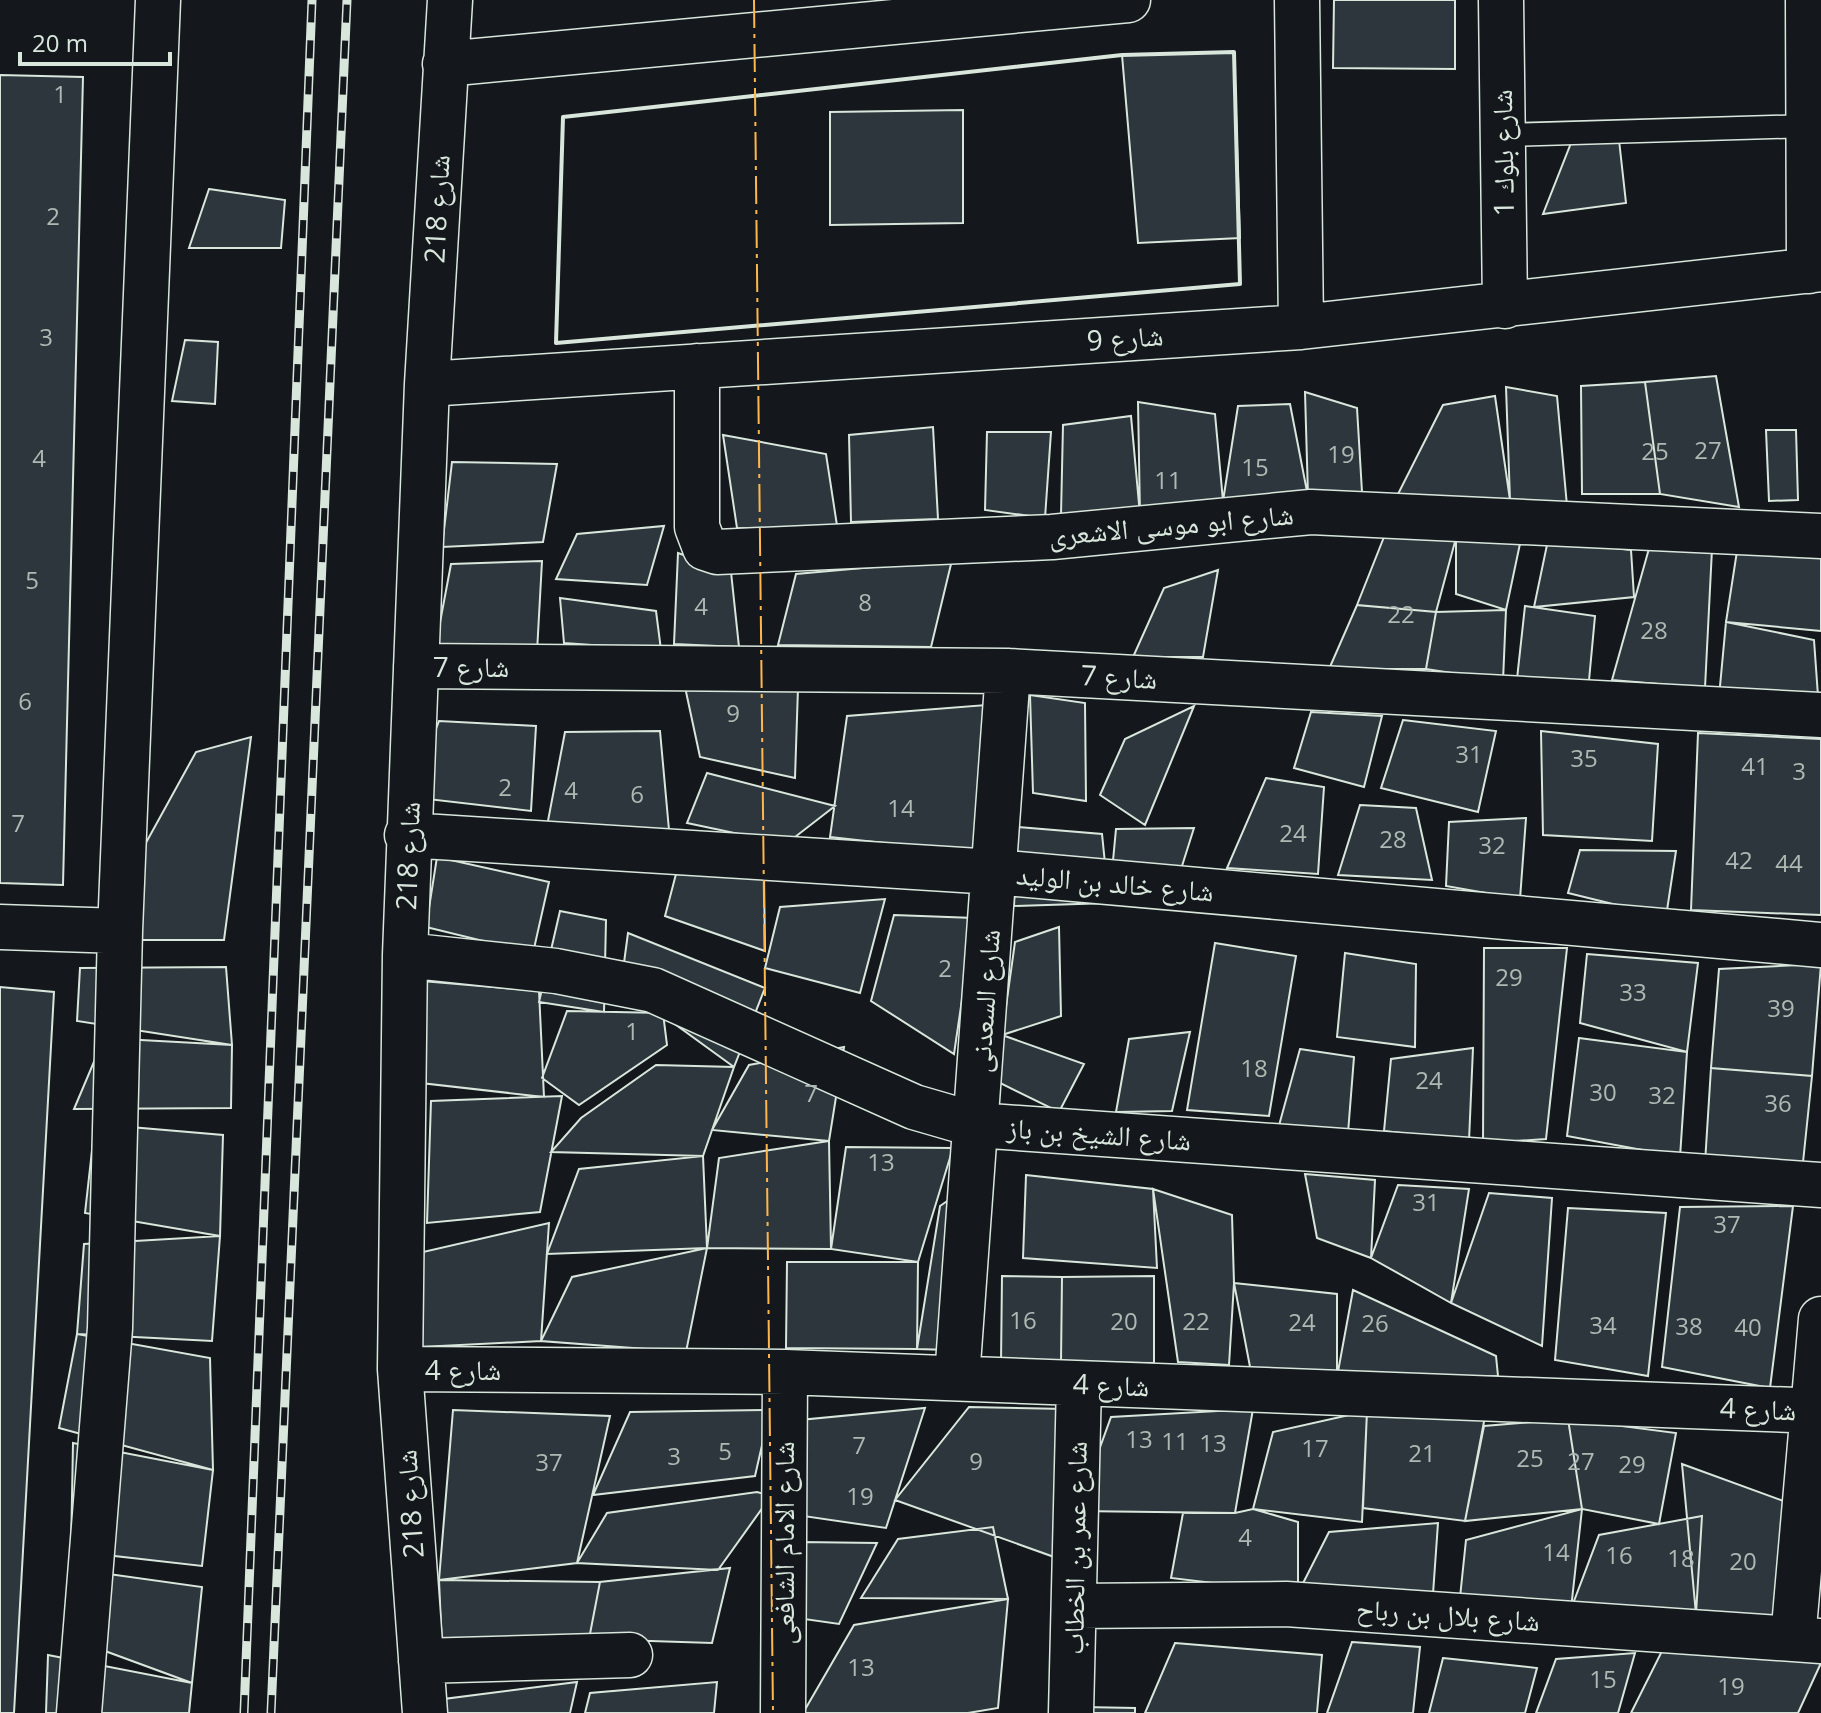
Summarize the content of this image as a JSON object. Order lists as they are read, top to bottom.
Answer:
{
  "streets": {
    "street": [
      "شارع بلوك 1",
      "شارع 218",
      "شارع 9",
      "شارع ابو موسى الاشعرى",
      "شارع 7",
      "شارع خالد بن الوليد",
      "شارع السعدنى",
      "شارع الشيخ بن باز",
      "شارع 4",
      "شارع الامام الشافعى",
      "شارع عمر بن الخطاب",
      "شارع بلال بن رباح"
    ]
  },
  "crossings": [
    ["شارع بلوك 1", "شارع 9"],
    ["شارع 218", "شارع 9"],
    ["شارع 218", "شارع 7"],
    ["شارع 218", "شارع خالد بن الوليد"],
    ["شارع 218", "شارع الشيخ بن باز"],
    ["شارع 218", "شارع 4"],
    ["شارع 9", "شارع ابو موسى الاشعرى"],
    ["شارع 7", "شارع السعدنى"],
    ["شارع خالد بن الوليد", "شارع السعدنى"],
    ["شارع السعدنى", "شارع الشيخ بن باز"],
    ["شارع السعدنى", "شارع 4"],
    ["شارع 4", "شارع الامام الشافعى"],
    ["شارع 4", "شارع عمر بن الخطاب"],
    ["شارع عمر بن الخطاب", "شارع بلال بن رباح"]
  ],
  "house_numbers": [
    "1",
    "2",
    "3",
    "27",
    "25",
    "19",
    "4",
    "15",
    "11",
    "5",
    "8",
    "4",
    "22",
    "28",
    "6",
    "9",
    "31",
    "35",
    "41",
    "3",
    "2",
    "4",
    "6",
    "14",
    "7",
    "24",
    "28",
    "32",
    "42",
    "44",
    "2",
    "29",
    "33",
    "39",
    "1",
    "18",
    "24",
    "30",
    "7",
    "32",
    "36",
    "13",
    "31",
    "37",
    "16",
    "20",
    "22",
    "24",
    "26",
    "34",
    "38",
    "40",
    "13",
    "11",
    "13",
    "7",
    "17",
    "5",
    "21",
    "3",
    "25",
    "9",
    "27",
    "37",
    "29",
    "19",
    "4",
    "14",
    "16",
    "18",
    "20",
    "13",
    "15",
    "19"
  ],
  "scale_bar": "20 m"
}
